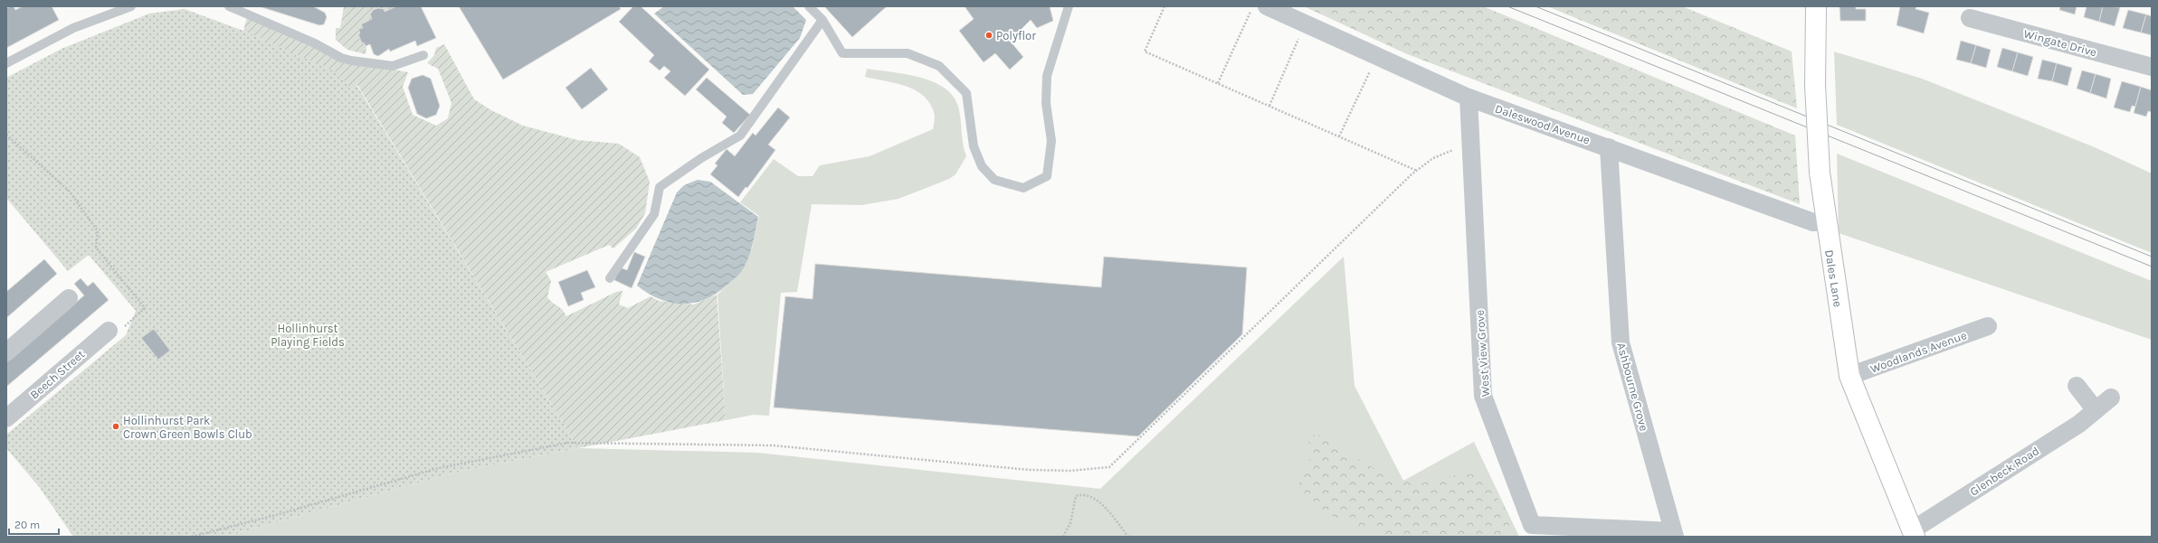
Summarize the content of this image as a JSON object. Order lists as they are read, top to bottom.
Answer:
{
  "streets": {
    "main road": ["Dales Lane"],
    "street": [
      "Wingate Drive",
      "Daleswood Avenue",
      "Woodlands Avenue",
      "West View Grove",
      "Beech Street",
      "Ashbourne Grove",
      "Glenbeck Road"
    ]
  },
  "crossings": [
    ["Daleswood Avenue", "Dales Lane"],
    ["Daleswood Avenue", "West View Grove"],
    ["Daleswood Avenue", "Ashbourne Grove"],
    ["Dales Lane", "Woodlands Avenue"],
    ["Dales Lane", "Glenbeck Road"],
    ["West View Grove", "Ashbourne Grove"]
  ],
  "parks": ["Hollinhurst Playing Fields"],
  "places": ["Polyflor", "Hollinhurst Park Crown Green Bowls Club"],
  "scale_bar": "20 m"
}
